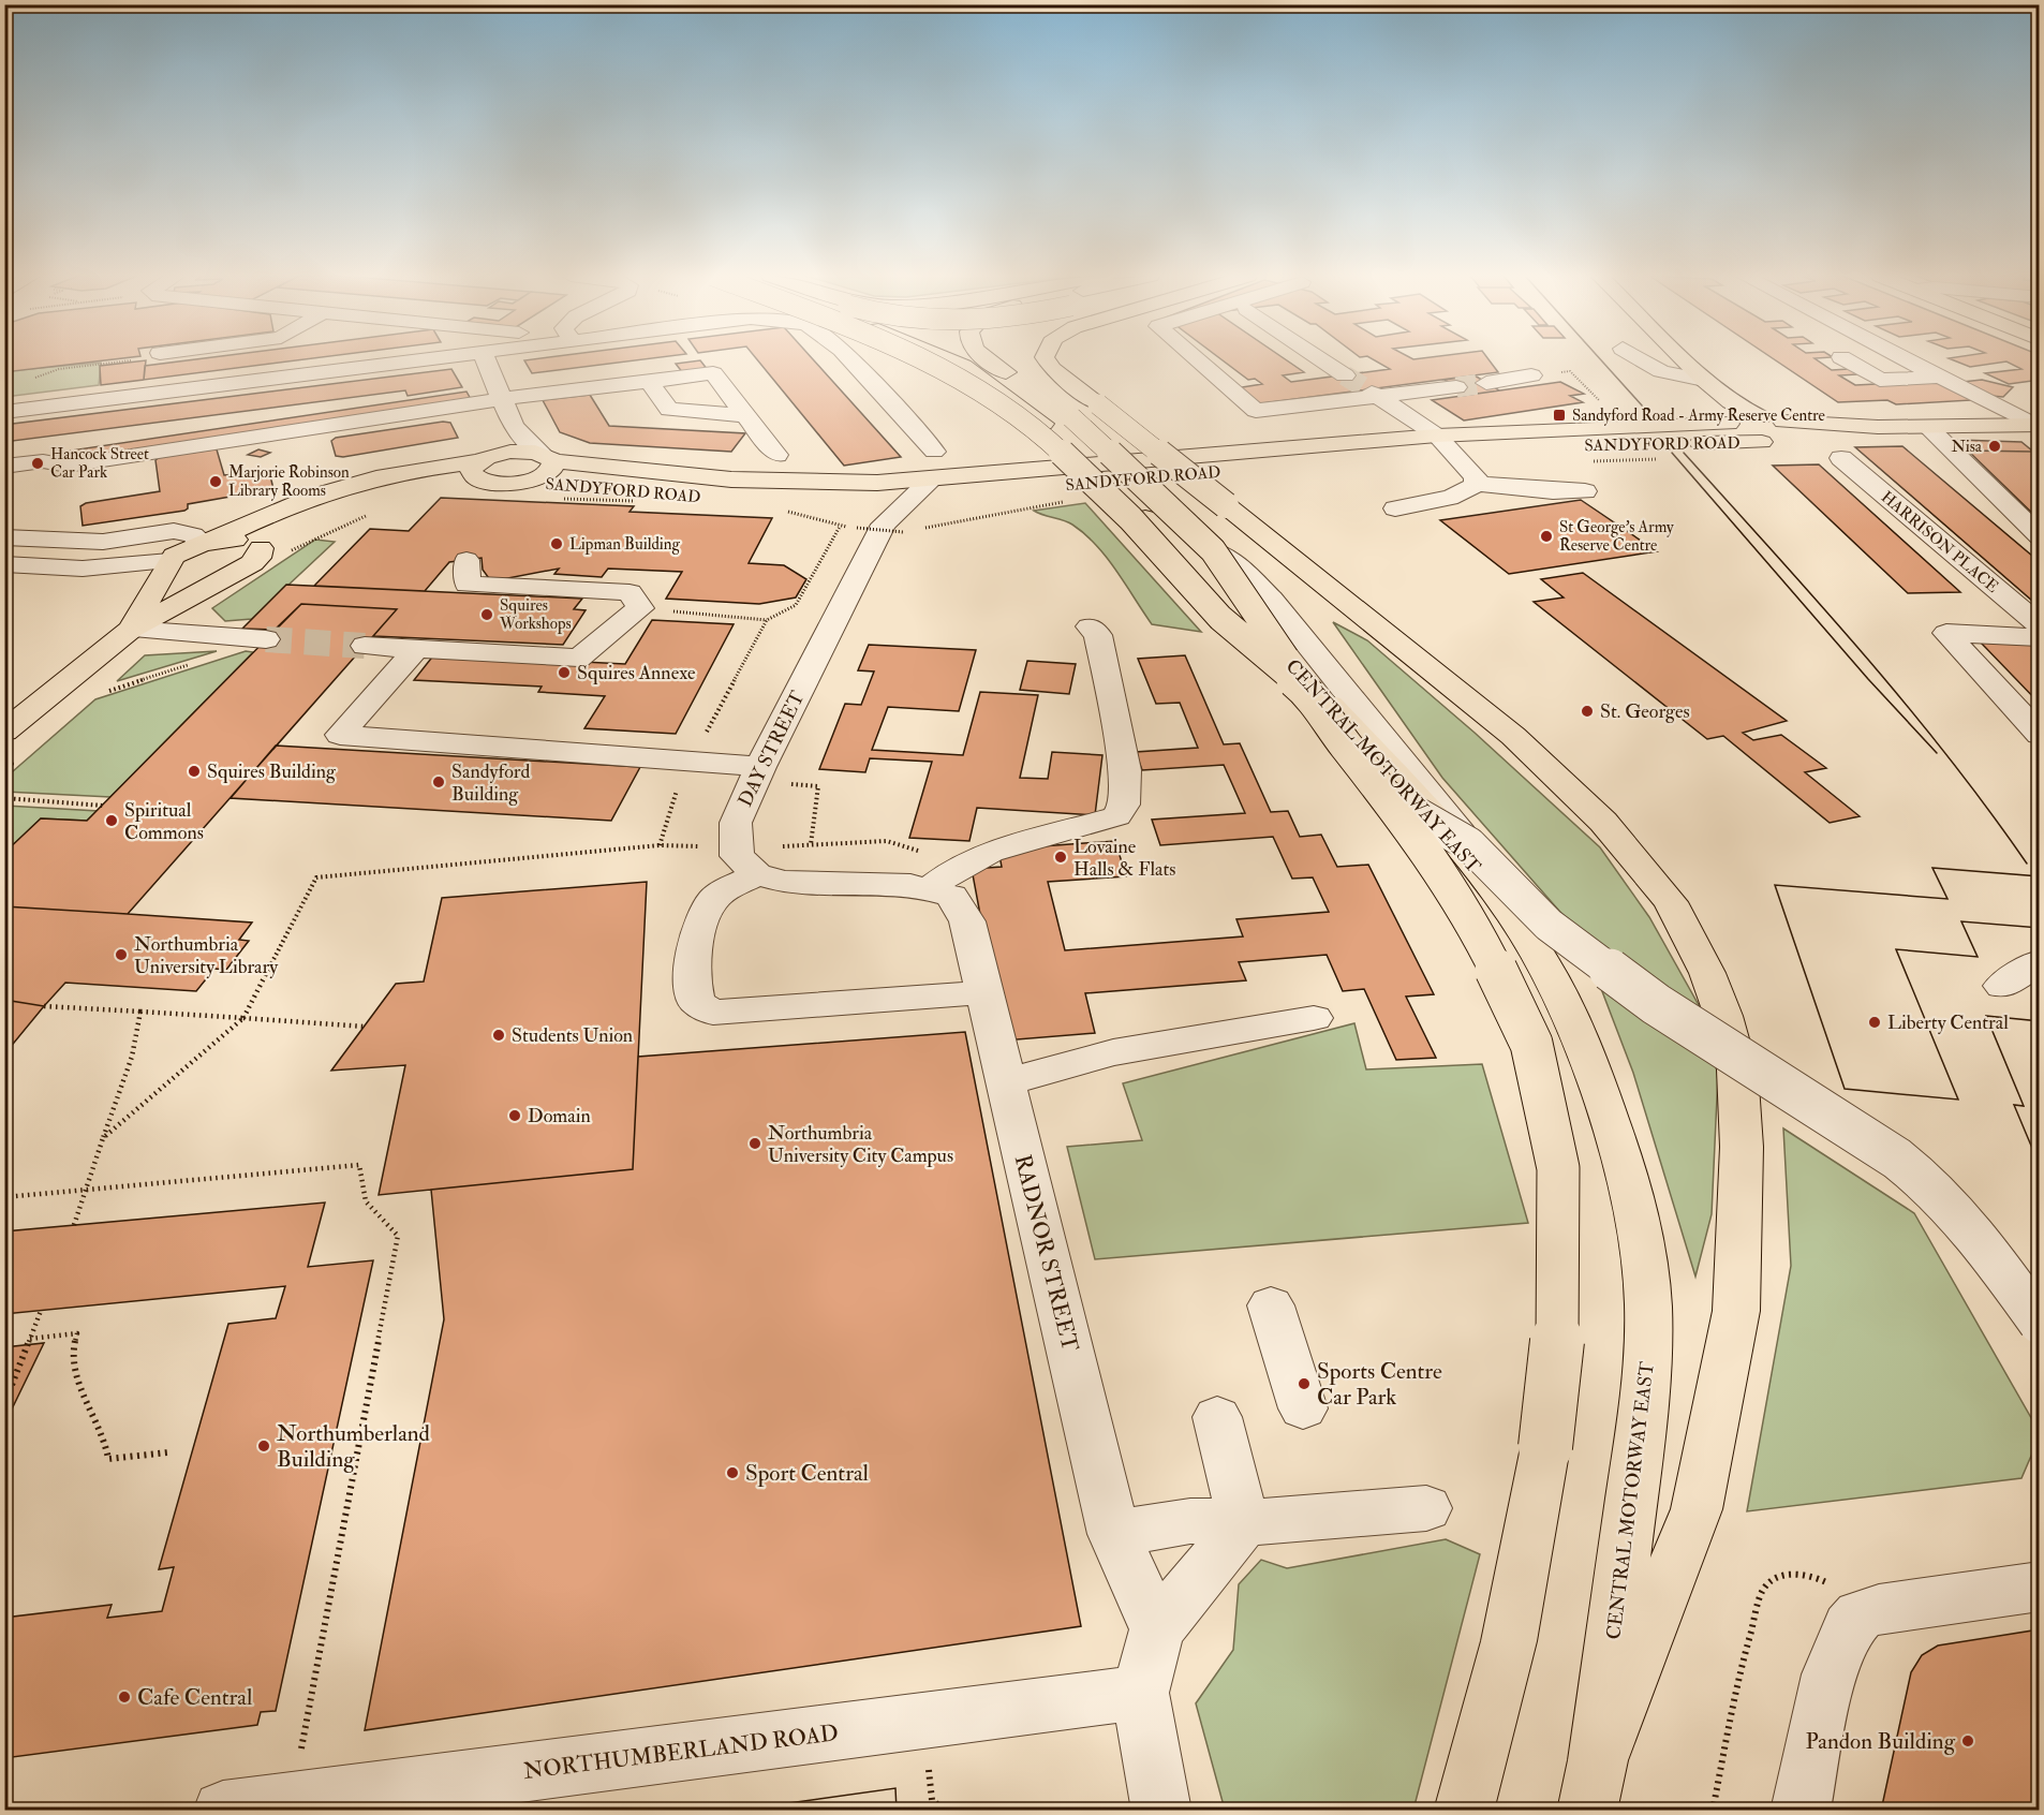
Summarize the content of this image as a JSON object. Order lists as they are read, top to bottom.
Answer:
{
  "streets": {
    "main road": ["SANDYFORD ROAD", "CENTRAL MOTORWAY EAST"],
    "street": [
      "HARRISON PLACE",
      "DAY STREET",
      "RADNOR STREET",
      "NORTHUMBERLAND ROAD"
    ]
  },
  "crossings": [
    ["SANDYFORD ROAD", "DAY STREET"]
  ],
  "places": {
    "transit": ["Sandyford Road - Army Reserve Centre"],
    "other": [
      "Nisa",
      "Hancock Street Car Park",
      "Marjorie Robinson Library Rooms",
      "St George's Army Reserve Centre",
      "Lipman Building",
      "Squires Workshops",
      "Squires Annexe",
      "St. Georges",
      "Squires Building",
      "Sandyford Building",
      "Spiritual Commons",
      "Lovaine Halls & Flats",
      "Northumbria University Library",
      "Liberty Central",
      "Students Union",
      "Domain",
      "Northumbria University City Campus",
      "Sports Centre Car Park",
      "Northumberland Building",
      "Sport Central",
      "Cafe Central",
      "Pandon Building"
    ]
  }
}
